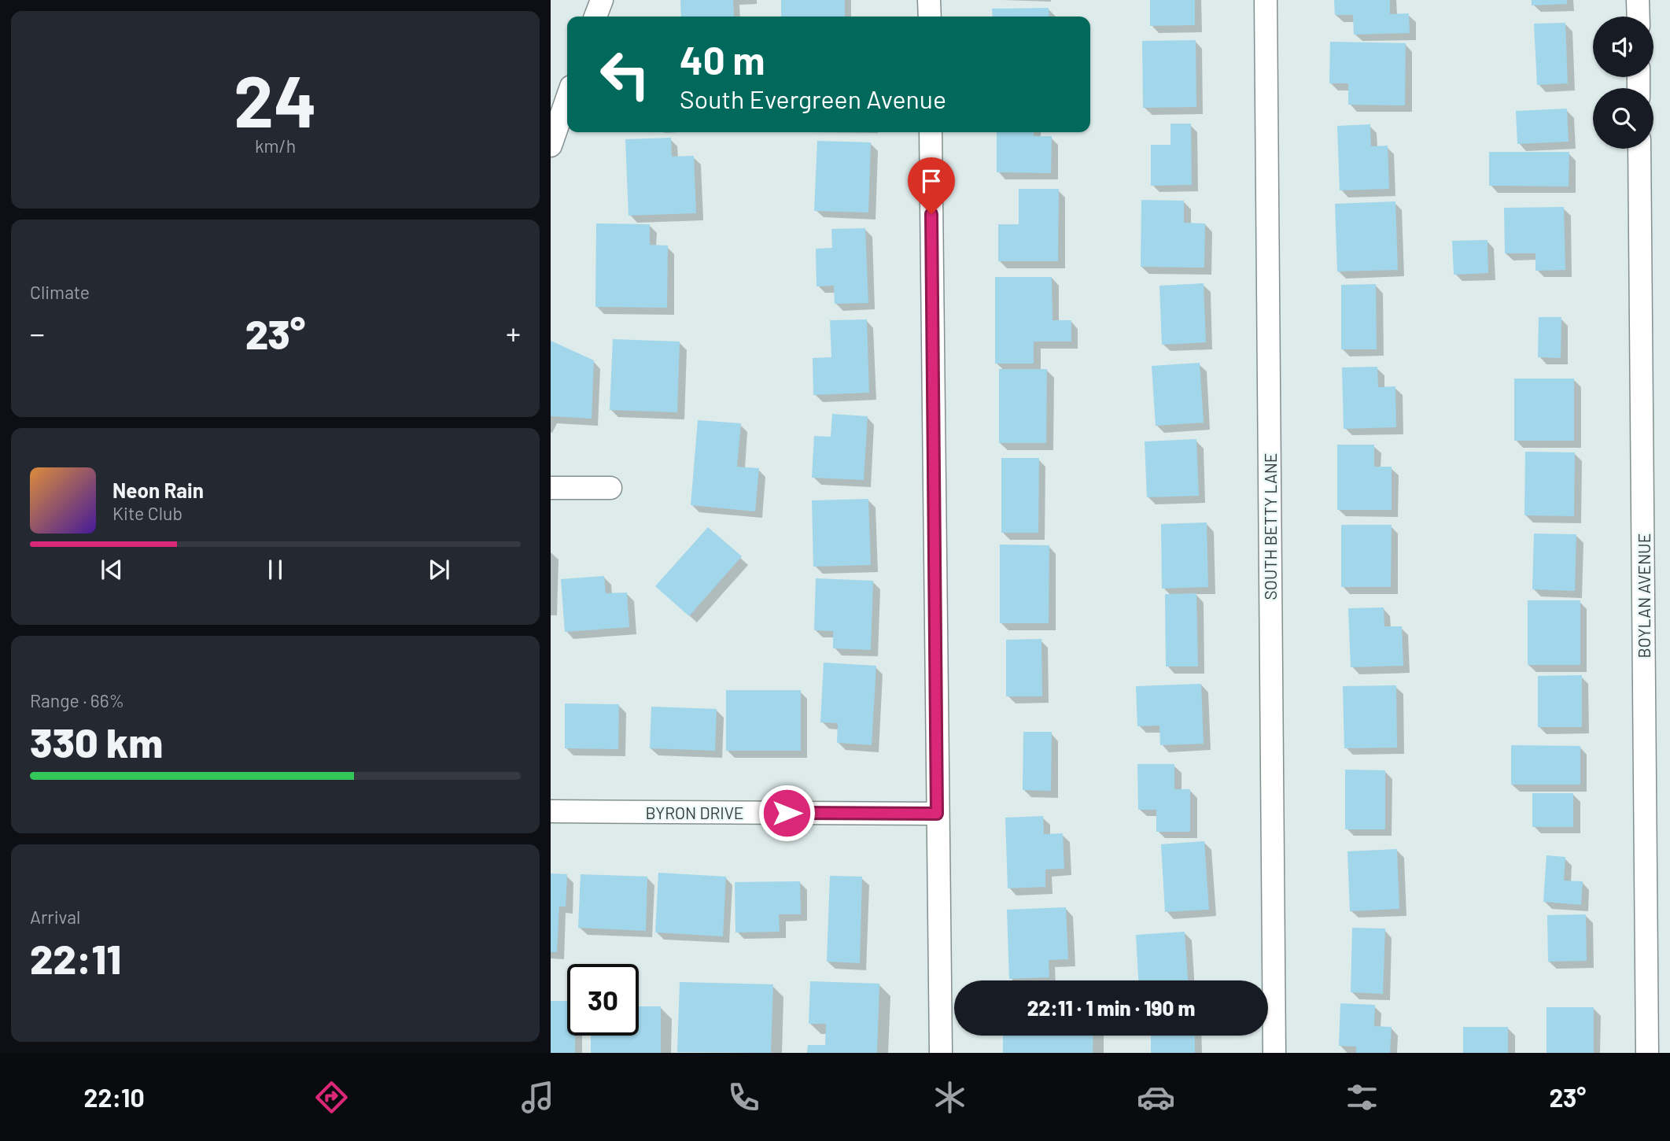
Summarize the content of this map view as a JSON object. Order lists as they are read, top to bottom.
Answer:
{
  "streets": {
    "street": ["SOUTH BETTY LANE", "BOYLAN AVENUE", "BYRON DRIVE"]
  },
  "page": {
    "tile": [
      ["24", "km/h"],
      "Climate",
      ["Range · 66%", "330 km"],
      ["Arrival", "22:11"]
    ],
    "turn": ["40 m", "South Evergreen Avenue"],
    "heat": ["−", "23°", "+"],
    "song": ["Neon Rain", "Kite Club"],
    "limit": "30",
    "trip": "22:11 · 1 min · 190 m",
    "tabs": ["22:10", "23°"]
  }
}
